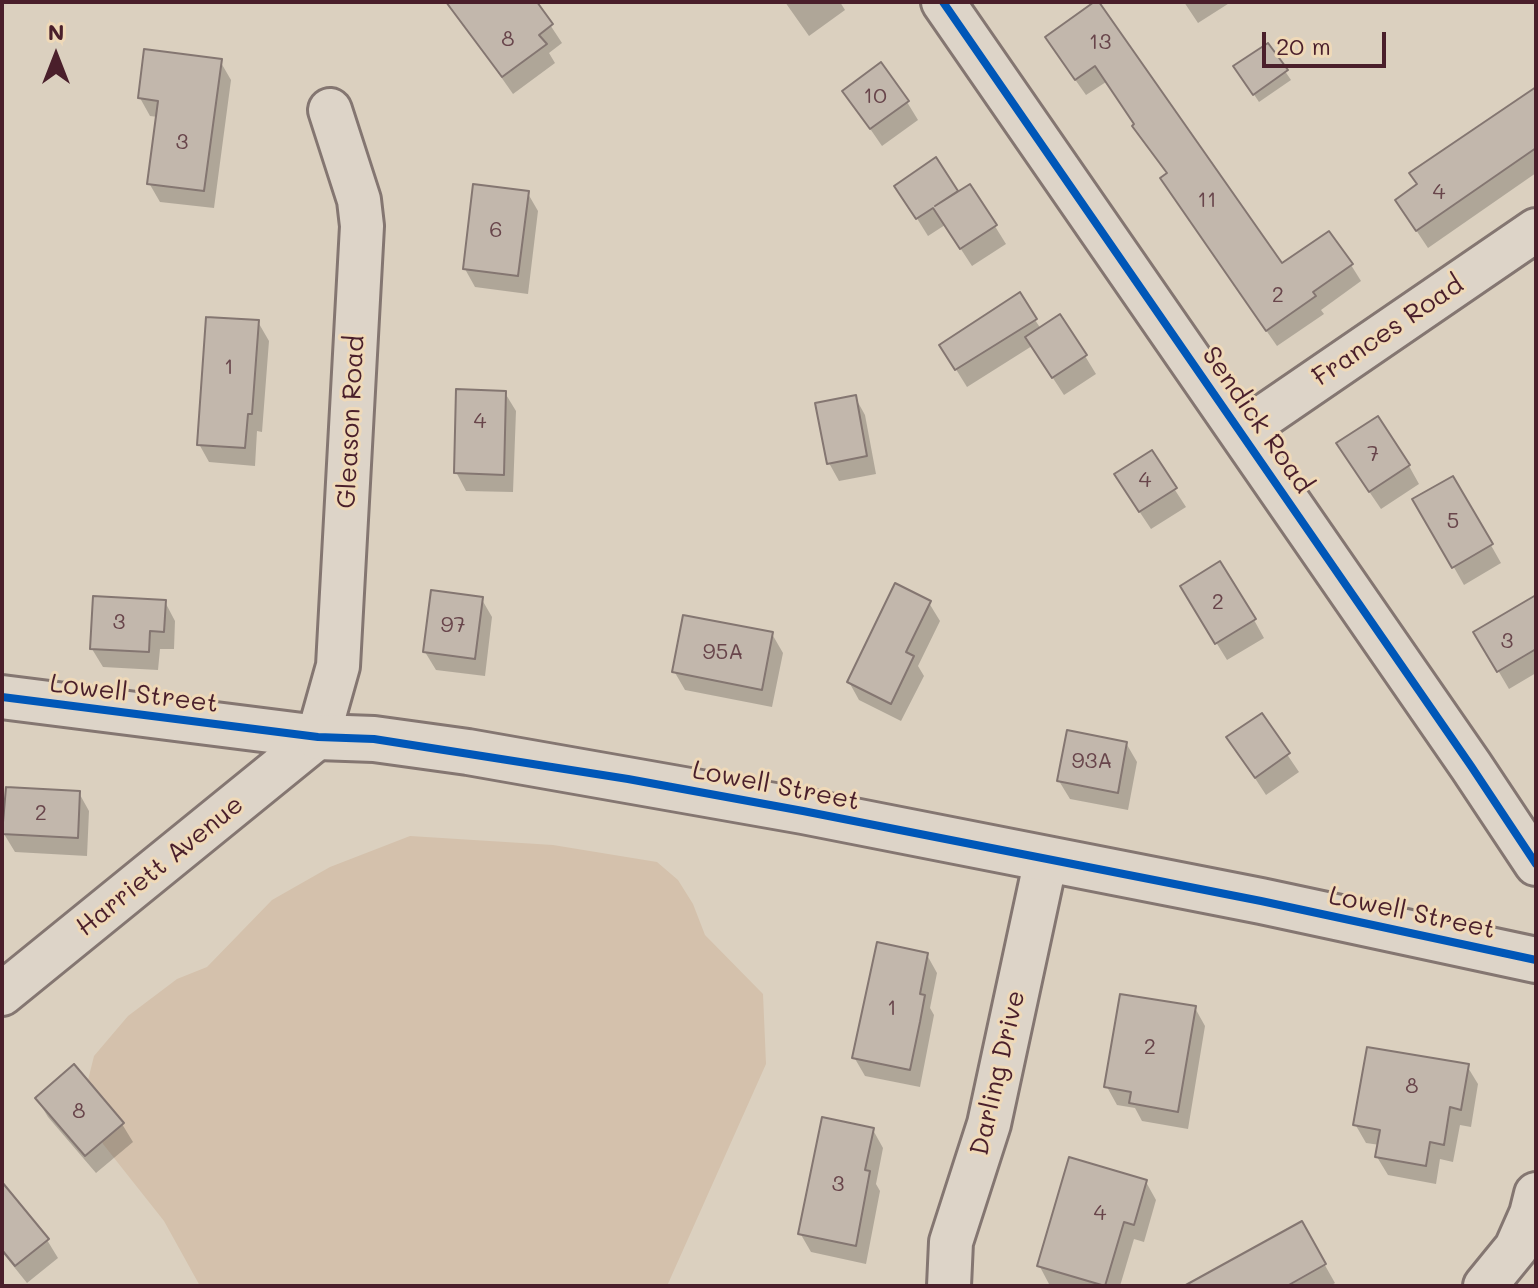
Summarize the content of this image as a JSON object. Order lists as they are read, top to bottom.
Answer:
{
  "streets": {
    "street": [
      "Frances Road",
      "Sendick Road",
      "Gleason Road",
      "Lowell Street",
      "Harriett Avenue",
      "Darling Drive"
    ]
  },
  "crossings": [
    ["Frances Road", "Sendick Road"],
    ["Gleason Road", "Lowell Street"],
    ["Gleason Road", "Harriett Avenue"],
    ["Lowell Street", "Harriett Avenue"],
    ["Lowell Street", "Darling Drive"]
  ],
  "house_numbers": [
    "8",
    "13",
    "10",
    "3",
    "4",
    "11",
    "6",
    "2",
    "1",
    "4",
    "7",
    "4",
    "5",
    "2",
    "3",
    "97",
    "3",
    "95A",
    "93A",
    "2",
    "1",
    "2",
    "8",
    "8",
    "3",
    "4"
  ],
  "scale_bar": "20 m",
  "north": "top"
}
